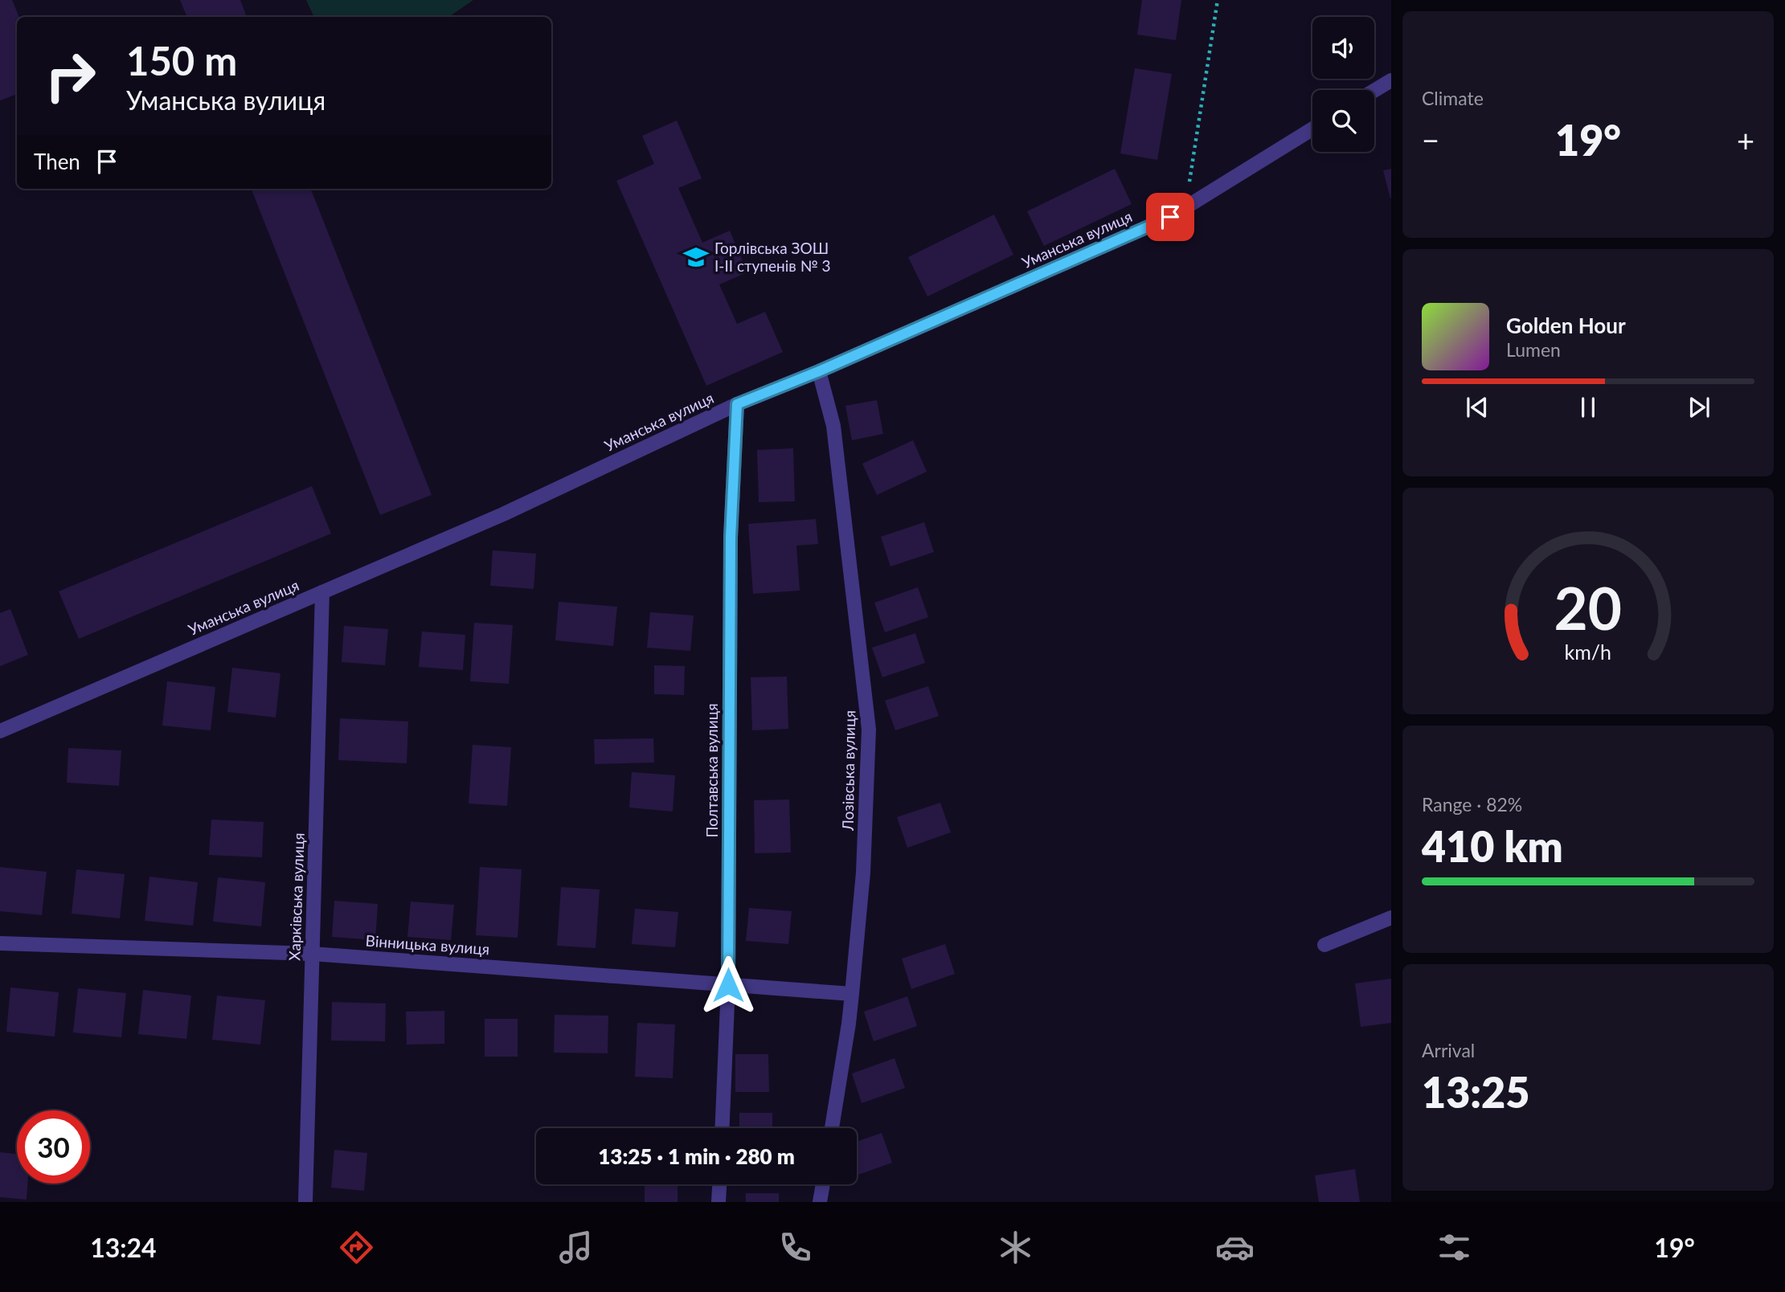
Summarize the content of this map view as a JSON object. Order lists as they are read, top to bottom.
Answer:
{
  "streets": {
    "street": [
      "Уманська вулиця",
      "Полтавська вулиця",
      "Лозівська вулиця",
      "Харківська вулиця",
      "Вінницька вулиця"
    ]
  },
  "crossings": [
    ["Уманська вулиця", "Полтавська вулиця"],
    ["Уманська вулиця", "Лозівська вулиця"],
    ["Уманська вулиця", "Харківська вулиця"],
    ["Полтавська вулиця", "Вінницька вулиця"],
    ["Лозівська вулиця", "Вінницька вулиця"],
    ["Харківська вулиця", "Вінницька вулиця"]
  ],
  "places": {
    "school or university": ["Горлівська ЗОШ І-ІІ ступенів № 3"]
  },
  "page": {
    "tile": [
      "Climate",
      ["Range · 82%", "410 km"],
      ["Arrival", "13:25"]
    ],
    "turn": ["150 m", "Уманська вулиця"],
    "heat": ["−", "19°", "+"],
    "then": "Then",
    "song": ["Golden Hour", "Lumen"],
    "limit": "30",
    "trip": "13:25 · 1 min · 280 m",
    "tabs": ["13:24", "19°"],
    "gauge": ["20", "km/h"]
  }
}
